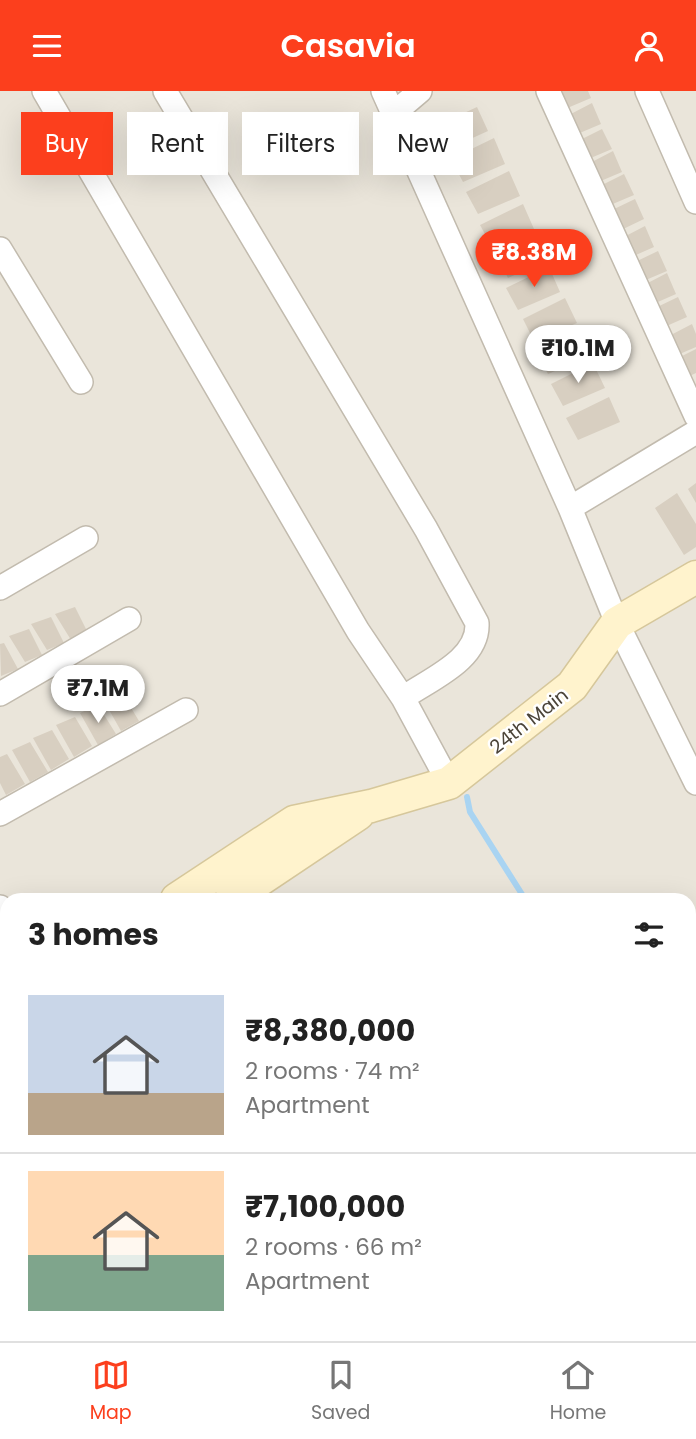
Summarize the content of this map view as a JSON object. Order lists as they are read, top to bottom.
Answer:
{
  "streets": {
    "street": ["24th Main"]
  },
  "page": {
    "header": "Casavia",
    "chip": [
      "Buy",
      "Rent",
      "Filters",
      "New"
    ],
    "price": ["₹8.38M", "₹10.1M", "₹7.1M"],
    "heading": "3 homes",
    "list": [
      {
        "name": "₹8,380,000",
        "note": "2 rooms · 74 m² · Apartment"
      },
      {
        "name": "₹7,100,000",
        "note": "2 rooms · 66 m² · Apartment"
      }
    ],
    "tabs": ["Map", "Saved", "Home"]
  }
}
